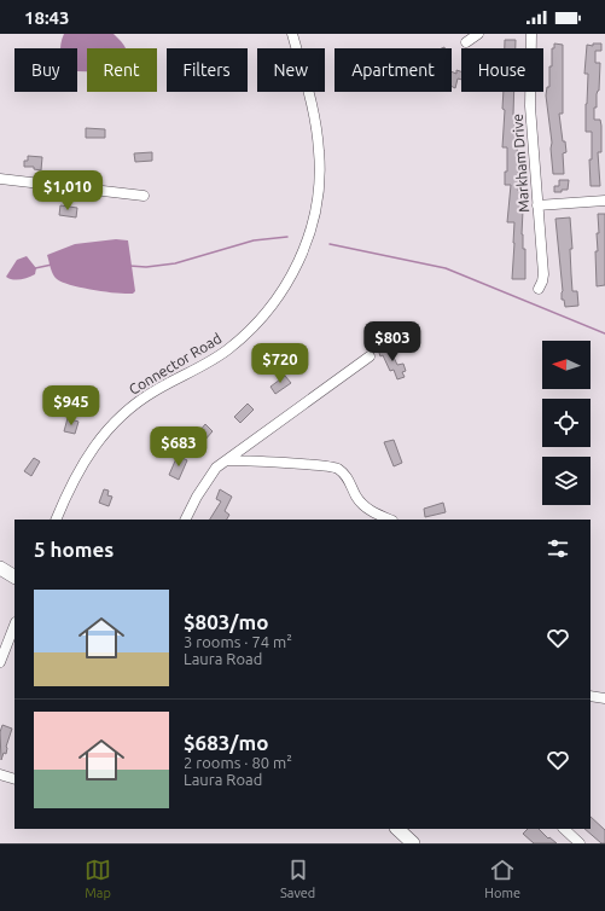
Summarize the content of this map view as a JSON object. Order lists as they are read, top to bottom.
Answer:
{
  "streets": {
    "street": ["Markham Drive", "Connector Road"]
  },
  "north": "left",
  "page": {
    "status": "18:43",
    "chip": [
      "Buy",
      "Rent",
      "Filters",
      "New",
      "Apartment",
      "House"
    ],
    "price": [
      "$1,010",
      "$803",
      "$720",
      "$945",
      "$683"
    ],
    "heading": "5 homes",
    "list": [
      {
        "name": "$803/mo",
        "note": "3 rooms · 74 m² · Laura Road"
      },
      {
        "name": "$683/mo",
        "note": "2 rooms · 80 m² · Laura Road"
      }
    ],
    "tabs": ["Map", "Saved", "Home"]
  }
}
